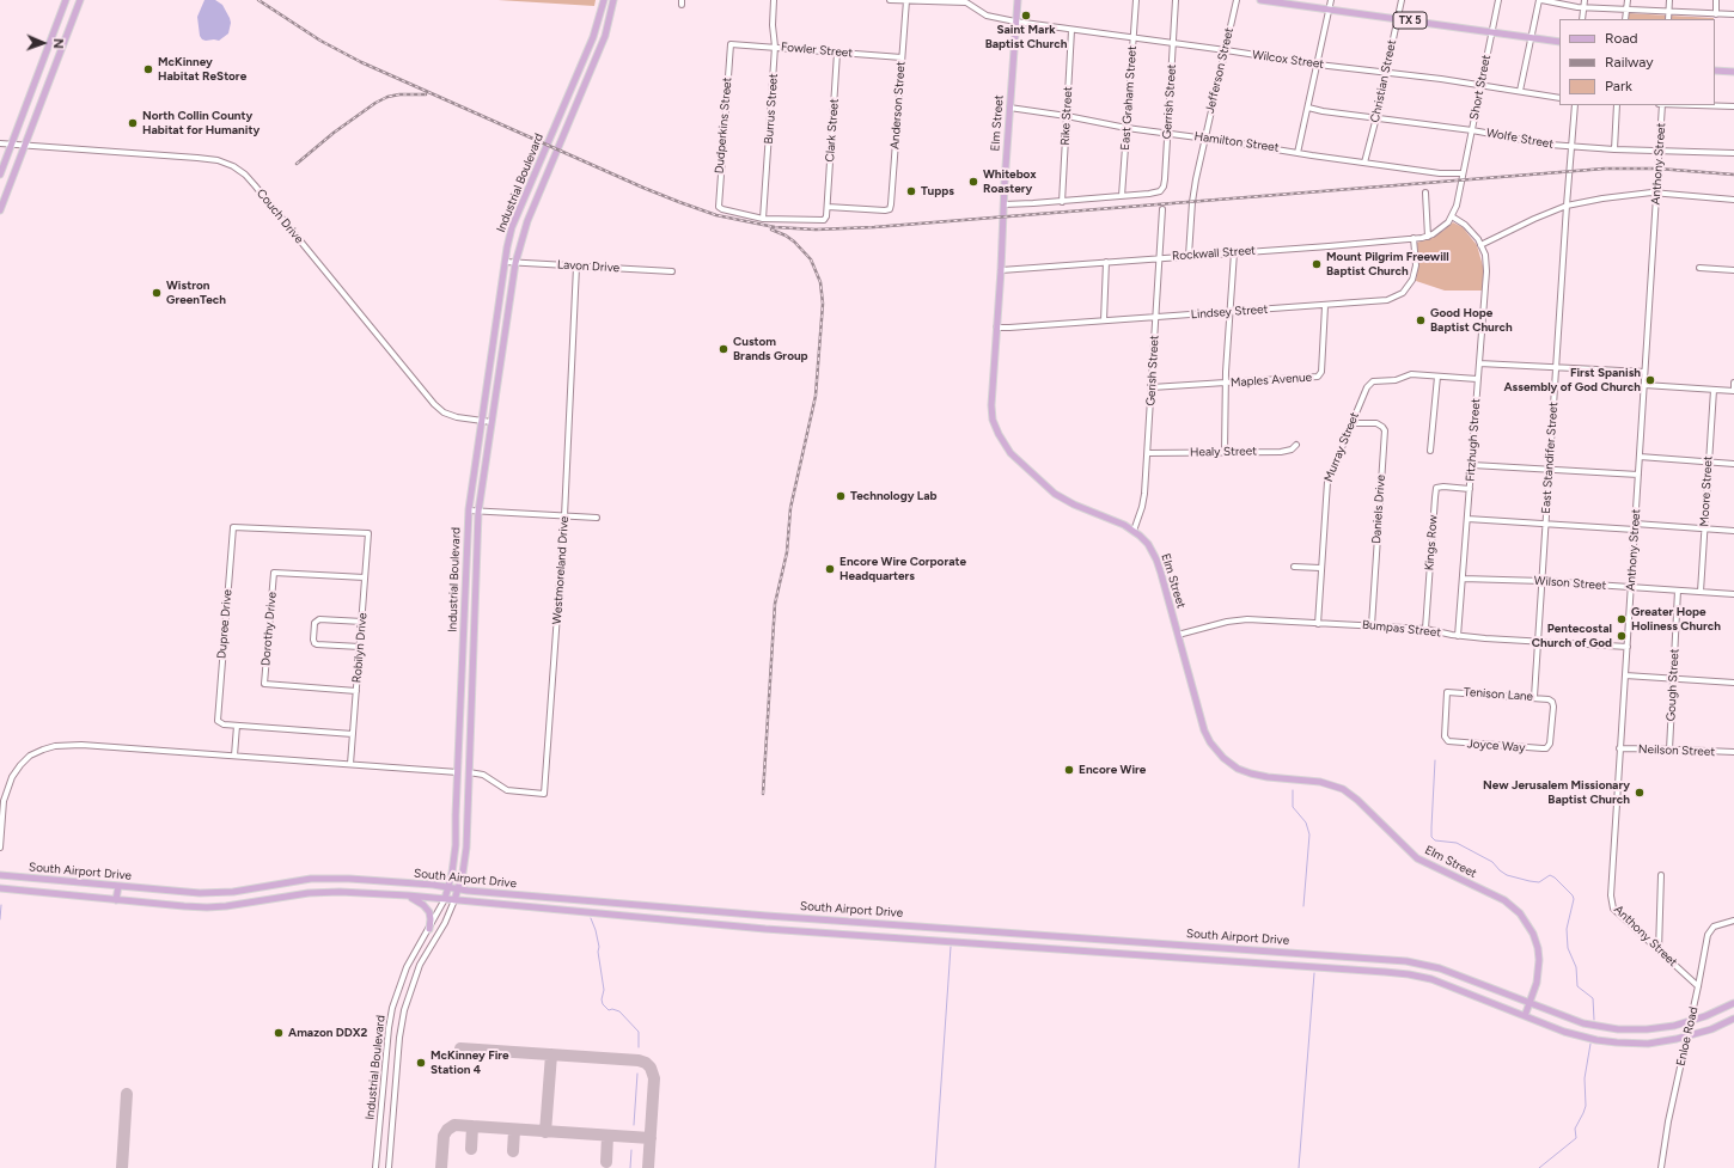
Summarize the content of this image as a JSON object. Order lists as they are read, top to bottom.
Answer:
{
  "streets": {
    "main road": [
      "TX 5",
      "Elm Street",
      "Industrial Boulevard",
      "South Airport Drive"
    ],
    "street": [
      "Fowler Street",
      "Wilcox Street",
      "Jefferson Street",
      "Christian Street",
      "Short Street",
      "East Graham Street",
      "Gerrish Street",
      "Anderson Street",
      "Burrus Street",
      "Rike Street",
      "Dudperkins Street",
      "Clark Street",
      "Wolfe Street",
      "Hamilton Street",
      "Anthony Street",
      "Couch Drive",
      "Rockwall Street",
      "Lavon Drive",
      "Lindsey Street",
      "Gerish Street",
      "Maples Avenue",
      "Fitzhugh Street",
      "Murray Street",
      "Healy Street",
      "East Standifer Street",
      "Moore Street",
      "Daniels Drive",
      "Kings Row",
      "Westmoreland Drive",
      "Wilson Street",
      "Dupree Drive",
      "Dorothy Drive",
      "Bumpas Street",
      "Robilyn Drive",
      "Gough Street",
      "Tenison Lane",
      "Joyce Way",
      "Neilson Street",
      "Enloe Road"
    ]
  },
  "crossings": [
    ["TX 5", "Christian Street"],
    ["TX 5", "Short Street"],
    ["Fowler Street", "Anderson Street"],
    ["Fowler Street", "Burrus Street"],
    ["Fowler Street", "Dudperkins Street"],
    ["Fowler Street", "Clark Street"],
    ["Wilcox Street", "Jefferson Street"],
    ["Wilcox Street", "Christian Street"],
    ["Wilcox Street", "Short Street"],
    ["Wilcox Street", "East Graham Street"],
    ["Wilcox Street", "Gerrish Street"],
    ["Wilcox Street", "Anderson Street"],
    ["Wilcox Street", "Rike Street"],
    ["Wilcox Street", "Elm Street"],
    ["Jefferson Street", "Hamilton Street"],
    ["Jefferson Street", "Rockwall Street"],
    ["Christian Street", "Wolfe Street"],
    ["Christian Street", "Hamilton Street"],
    ["Short Street", "Wolfe Street"],
    ["Short Street", "Hamilton Street"],
    ["East Graham Street", "Gerrish Street"],
    ["East Graham Street", "Hamilton Street"],
    ["Gerrish Street", "Hamilton Street"],
    ["Anderson Street", "Clark Street"],
    ["Burrus Street", "Dudperkins Street"],
    ["Rike Street", "Hamilton Street"],
    ["Elm Street", "Hamilton Street"],
    ["Elm Street", "Rockwall Street"],
    ["Elm Street", "Lindsey Street"],
    ["Elm Street", "Gerish Street"],
    ["Elm Street", "Bumpas Street"],
    ["Elm Street", "South Airport Drive"],
    ["Wolfe Street", "Anthony Street"],
    ["Wolfe Street", "East Standifer Street"],
    ["Anthony Street", "Wilson Street"],
    ["Anthony Street", "Bumpas Street"],
    ["Anthony Street", "Neilson Street"],
    ["Anthony Street", "Enloe Road"],
    ["Industrial Boulevard", "Couch Drive"],
    ["Industrial Boulevard", "Lavon Drive"],
    ["Industrial Boulevard", "Westmoreland Drive"],
    ["Industrial Boulevard", "South Airport Drive"],
    ["Rockwall Street", "Lindsey Street"],
    ["Rockwall Street", "Gerish Street"],
    ["Lavon Drive", "Westmoreland Drive"],
    ["Lindsey Street", "Gerish Street"],
    ["Lindsey Street", "Maples Avenue"],
    ["Gerish Street", "Maples Avenue"],
    ["Gerish Street", "Healy Street"],
    ["Fitzhugh Street", "Murray Street"],
    ["Fitzhugh Street", "Kings Row"],
    ["Fitzhugh Street", "Wilson Street"],
    ["Fitzhugh Street", "Bumpas Street"],
    ["Murray Street", "Daniels Drive"],
    ["Murray Street", "Bumpas Street"],
    ["East Standifer Street", "Wilson Street"],
    ["East Standifer Street", "Bumpas Street"],
    ["East Standifer Street", "Tenison Lane"],
    ["Moore Street", "Wilson Street"],
    ["Daniels Drive", "Bumpas Street"],
    ["Kings Row", "Bumpas Street"],
    ["Wilson Street", "Gough Street"],
    ["Dupree Drive", "Robilyn Drive"],
    ["Dorothy Drive", "Robilyn Drive"],
    ["Gough Street", "Neilson Street"],
    ["Tenison Lane", "Joyce Way"],
    ["South Airport Drive", "Enloe Road"]
  ],
  "places": [
    "Saint Mark Baptist Church",
    "McKinney Habitat ReStore",
    "North Collin County Habitat for Humanity",
    "Whitebox Roastery",
    "Tupps",
    "Mount Pilgrim Freewill Baptist Church",
    "Wistron GreenTech",
    "Good Hope Baptist Church",
    "Custom Brands Group",
    "First Spanish Assembly of God Church",
    "Technology Lab",
    "Encore Wire Corporate Headquarters",
    "Greater Hope Holiness Church",
    "Pentecostal Church of God",
    "Encore Wire",
    "New Jerusalem Missionary Baptist Church",
    "Amazon DDX2",
    "McKinney Fire Station 4"
  ],
  "legend": ["Road", "Railway", "Park"],
  "north": "right"
}
